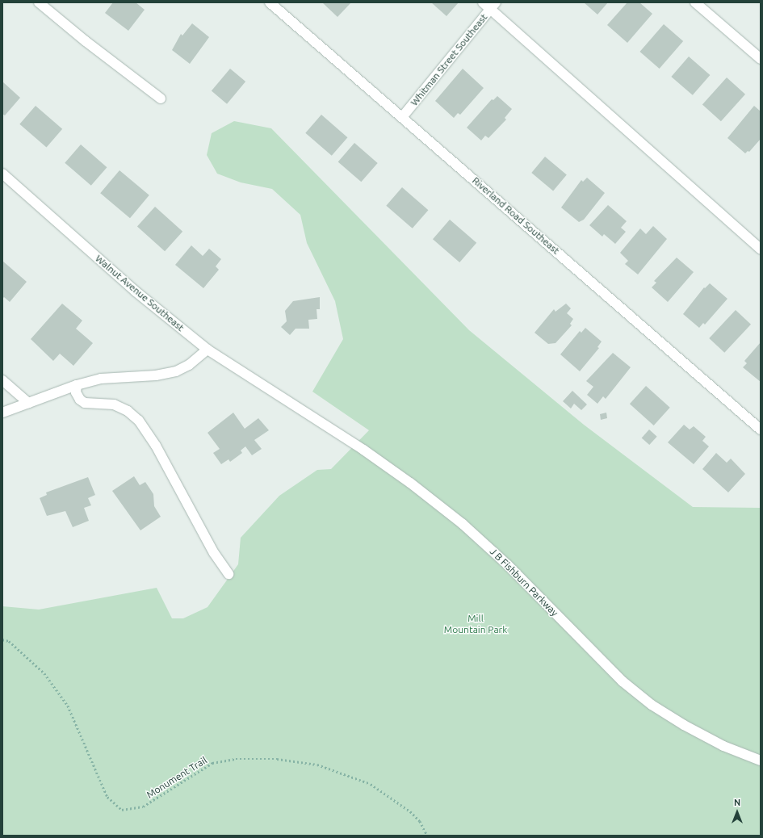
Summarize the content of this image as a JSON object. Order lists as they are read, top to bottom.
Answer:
{
  "streets": {
    "street": [
      "Whitman Street Southeast",
      "Riverland Road Southeast",
      "Walnut Avenue Southeast",
      "J B Fishburn Parkway"
    ],
    "path": ["Monument Trail"]
  },
  "crossings": [
    ["Whitman Street Southeast", "Riverland Road Southeast"],
    ["Walnut Avenue Southeast", "J B Fishburn Parkway"]
  ],
  "parks": ["Mill Mountain Park"],
  "north": "top"
}
